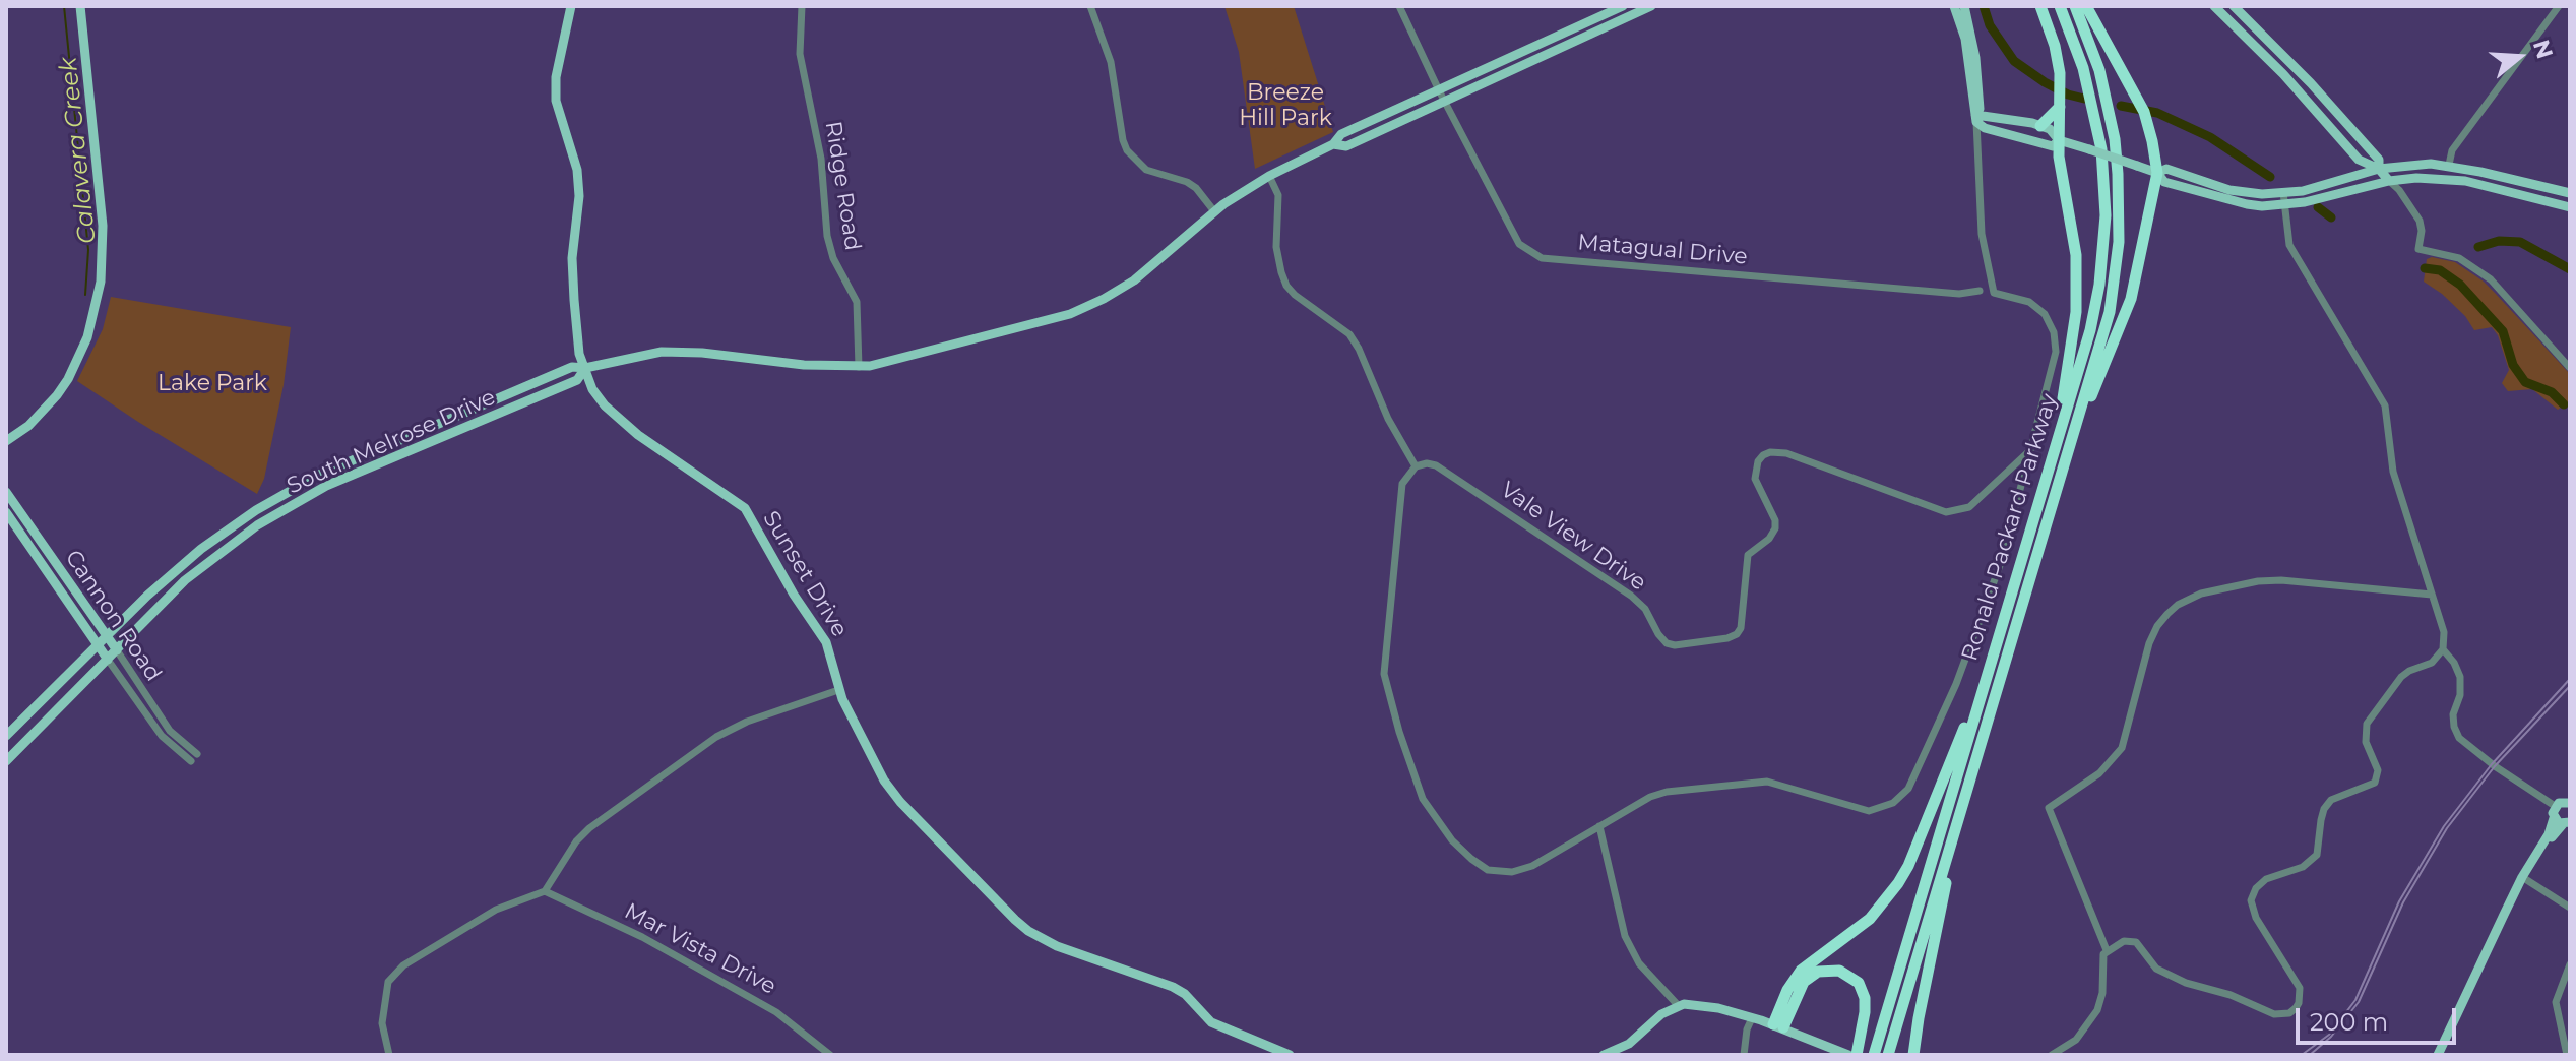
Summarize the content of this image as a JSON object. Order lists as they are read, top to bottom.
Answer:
{
  "streets": {
    "highway": ["Ronald Packard Parkway"],
    "main road": ["South Melrose Drive", "Sunset Drive", "Cannon Road"],
    "street": [
      "Ridge Road",
      "Matagual Drive",
      "Vale View Drive",
      "Mar Vista Drive"
    ]
  },
  "crossings": [
    ["Ridge Road", "South Melrose Drive"],
    ["Matagual Drive", "South Melrose Drive"],
    ["South Melrose Drive", "Sunset Drive"],
    ["South Melrose Drive", "Cannon Road"]
  ],
  "water": ["Calavera Creek"],
  "parks": ["Breeze Hill Park", "Lake Park"],
  "scale_bar": "200 m",
  "north": "right"
}
